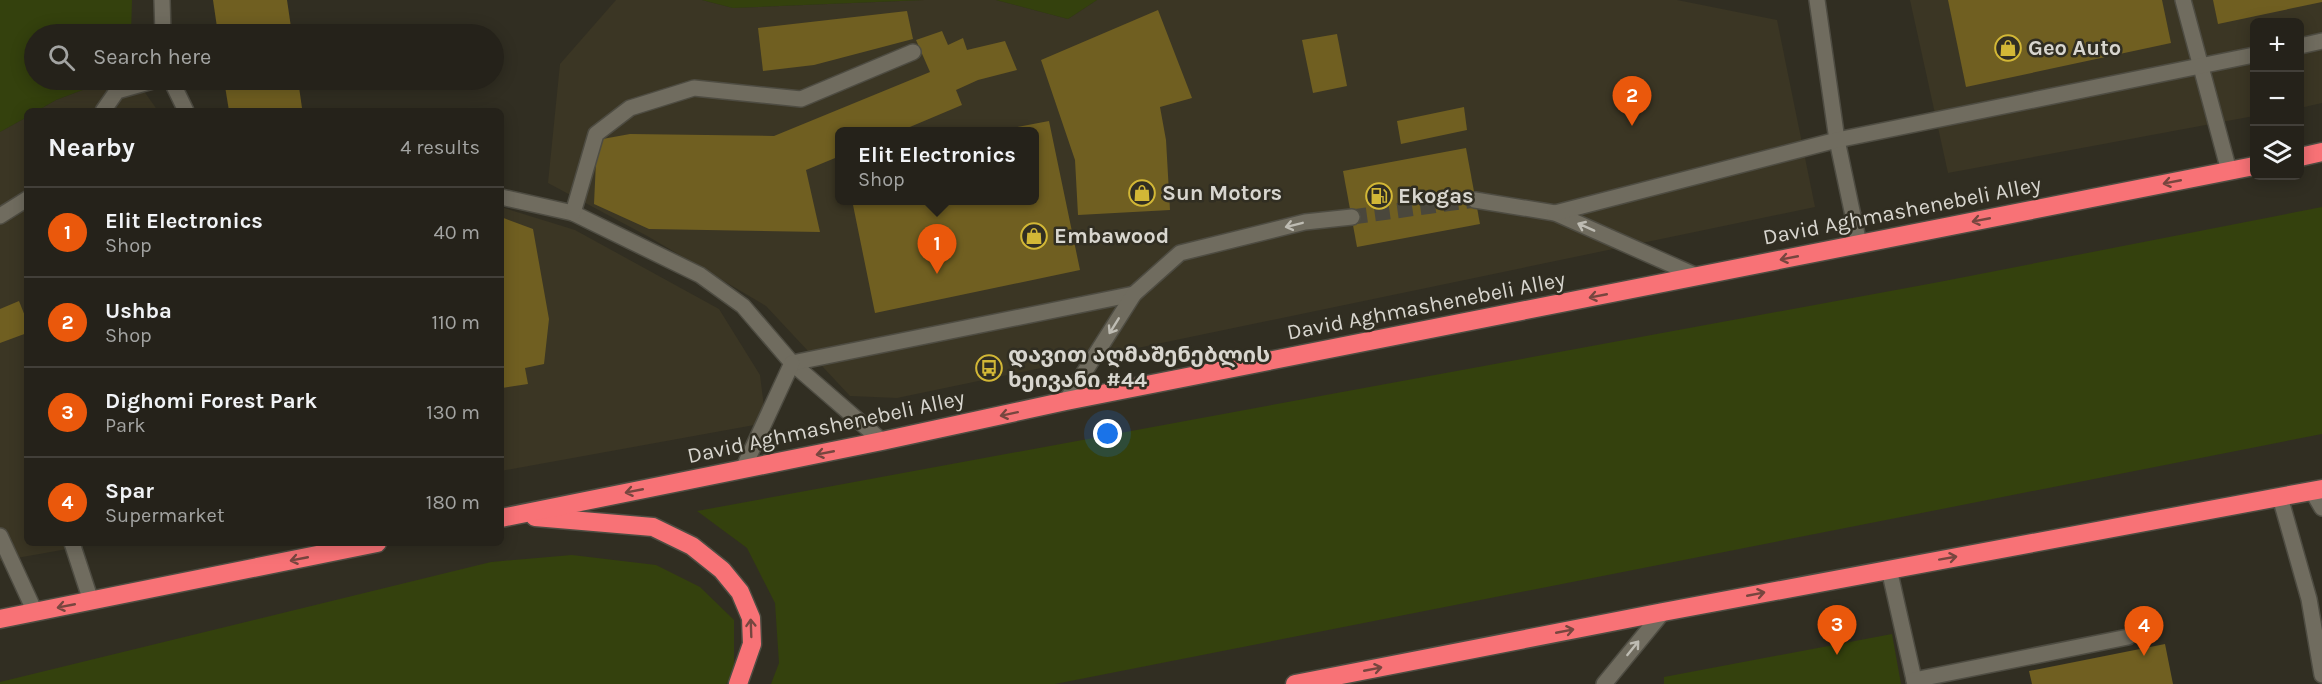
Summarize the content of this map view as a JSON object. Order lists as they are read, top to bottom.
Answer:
{
  "streets": {
    "highway": ["David Aghmashenebeli Alley"]
  },
  "one_way": ["David Aghmashenebeli Alley"],
  "places": {
    "shop": ["Geo Auto", "Sun Motors", "Embawood"],
    "fuel station": ["Ekogas"],
    "bus stop": ["დავით აღმაშენებლის ხეივანი #44"]
  },
  "page": {
    "map_buttons": ["+", "−"],
    "search": "Search here",
    "pins": [
      "2",
      "1",
      "3",
      "4"
    ],
    "heading": ["Nearby", "4 results"],
    "popup": ["Elit Electronics", "Shop"],
    "list": [
      {
        "mark": "1",
        "name": "Elit Electronics",
        "note": "Shop",
        "value": "40 m"
      },
      {
        "mark": "2",
        "name": "Ushba",
        "note": "Shop",
        "value": "110 m"
      },
      {
        "mark": "3",
        "name": "Dighomi Forest Park",
        "note": "Park",
        "value": "130 m"
      },
      {
        "mark": "4",
        "name": "Spar",
        "note": "Supermarket",
        "value": "180 m"
      }
    ]
  }
}
